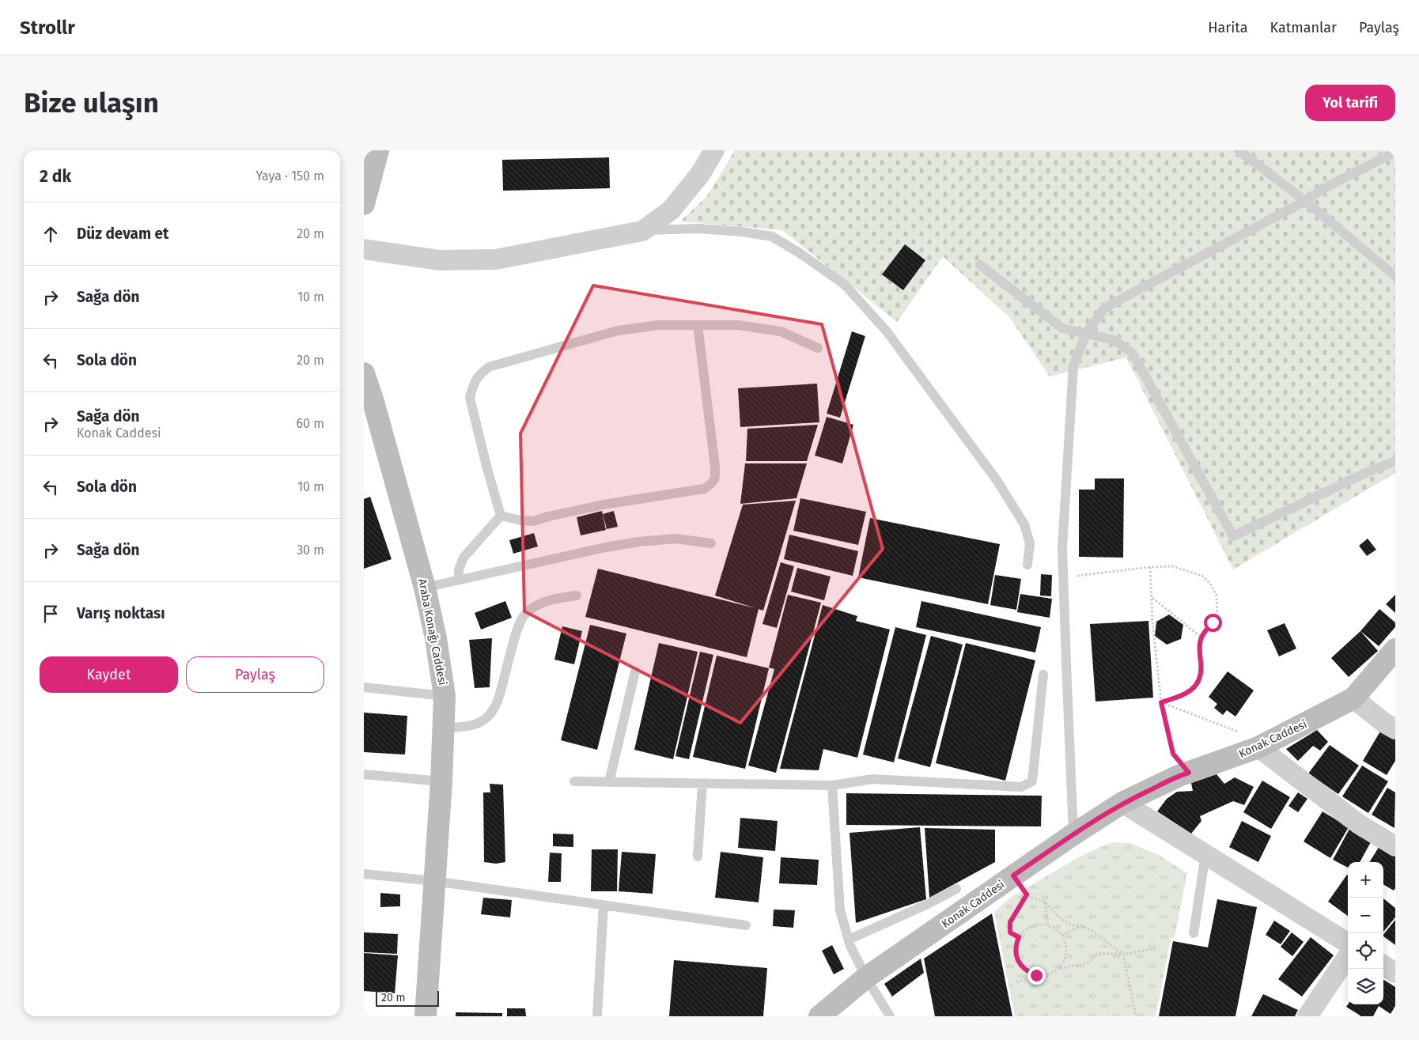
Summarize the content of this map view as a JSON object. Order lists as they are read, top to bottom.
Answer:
{
  "streets": {
    "main road": ["Araba Konağı Caddesi", "Konak Caddesi"]
  },
  "scale_bar": "20 m",
  "page": {
    "header": "Strollr",
    "nav": ["Harita", "Katmanlar", "Paylaş"],
    "buttons": [
      "Yol tarifi",
      ["Kaydet", "Paylaş"]
    ],
    "title": "Bize ulaşın",
    "heading": ["2 dk", "Yaya · 150 m"],
    "list": [
      ["Düz devam et", "20 m"],
      ["Sağa dön", "10 m"],
      ["Sola dön", "20 m"],
      ["Sağa dön", "Konak Caddesi", "60 m"],
      ["Sola dön", "10 m"],
      ["Sağa dön", "30 m"],
      "Varış noktası"
    ],
    "map_buttons": ["+", "−"],
    "scale": "20 m"
  }
}
